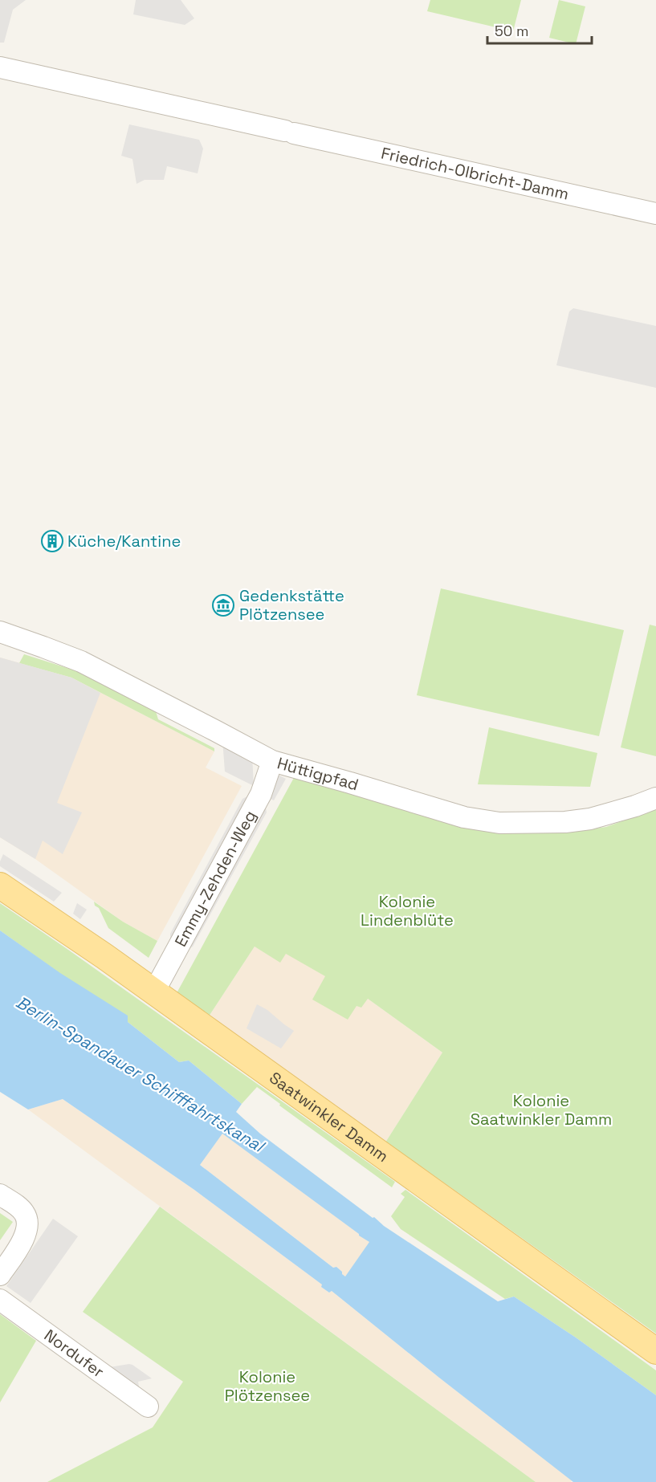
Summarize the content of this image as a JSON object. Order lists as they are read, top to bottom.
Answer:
{
  "streets": {
    "main road": ["Saatwinkler Damm"],
    "street": [
      "Friedrich-Olbricht-Damm",
      "Hüttigpfad",
      "Emmy-Zehden-Weg",
      "Nordufer"
    ]
  },
  "crossings": [
    ["Hüttigpfad", "Emmy-Zehden-Weg"],
    ["Emmy-Zehden-Weg", "Saatwinkler Damm"]
  ],
  "water": ["Berlin-Spandauer Schifffahrtskanal"],
  "parks": ["Kolonie Lindenblüte", "Kolonie Saatwinkler Damm", "Kolonie Plötzensee"],
  "places": {
    "building": ["Küche/Kantine"],
    "museum": ["Gedenkstätte Plötzensee"]
  },
  "scale_bar": "50 m"
}
